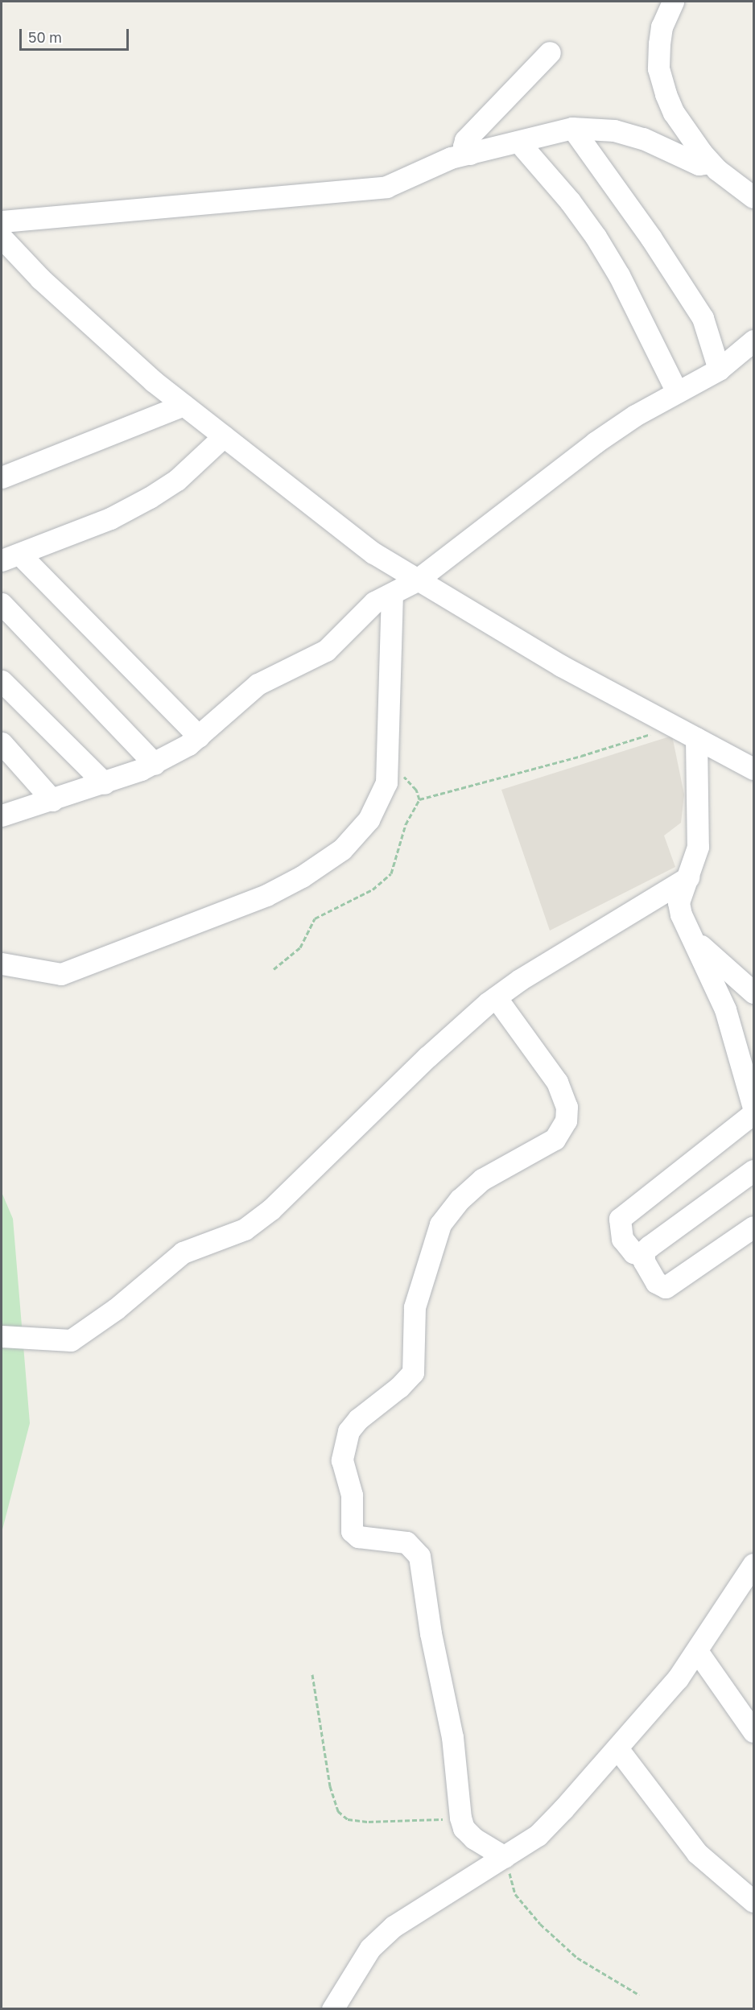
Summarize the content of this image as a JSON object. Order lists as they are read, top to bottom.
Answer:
{
  "scale_bar": "50 m"
}
